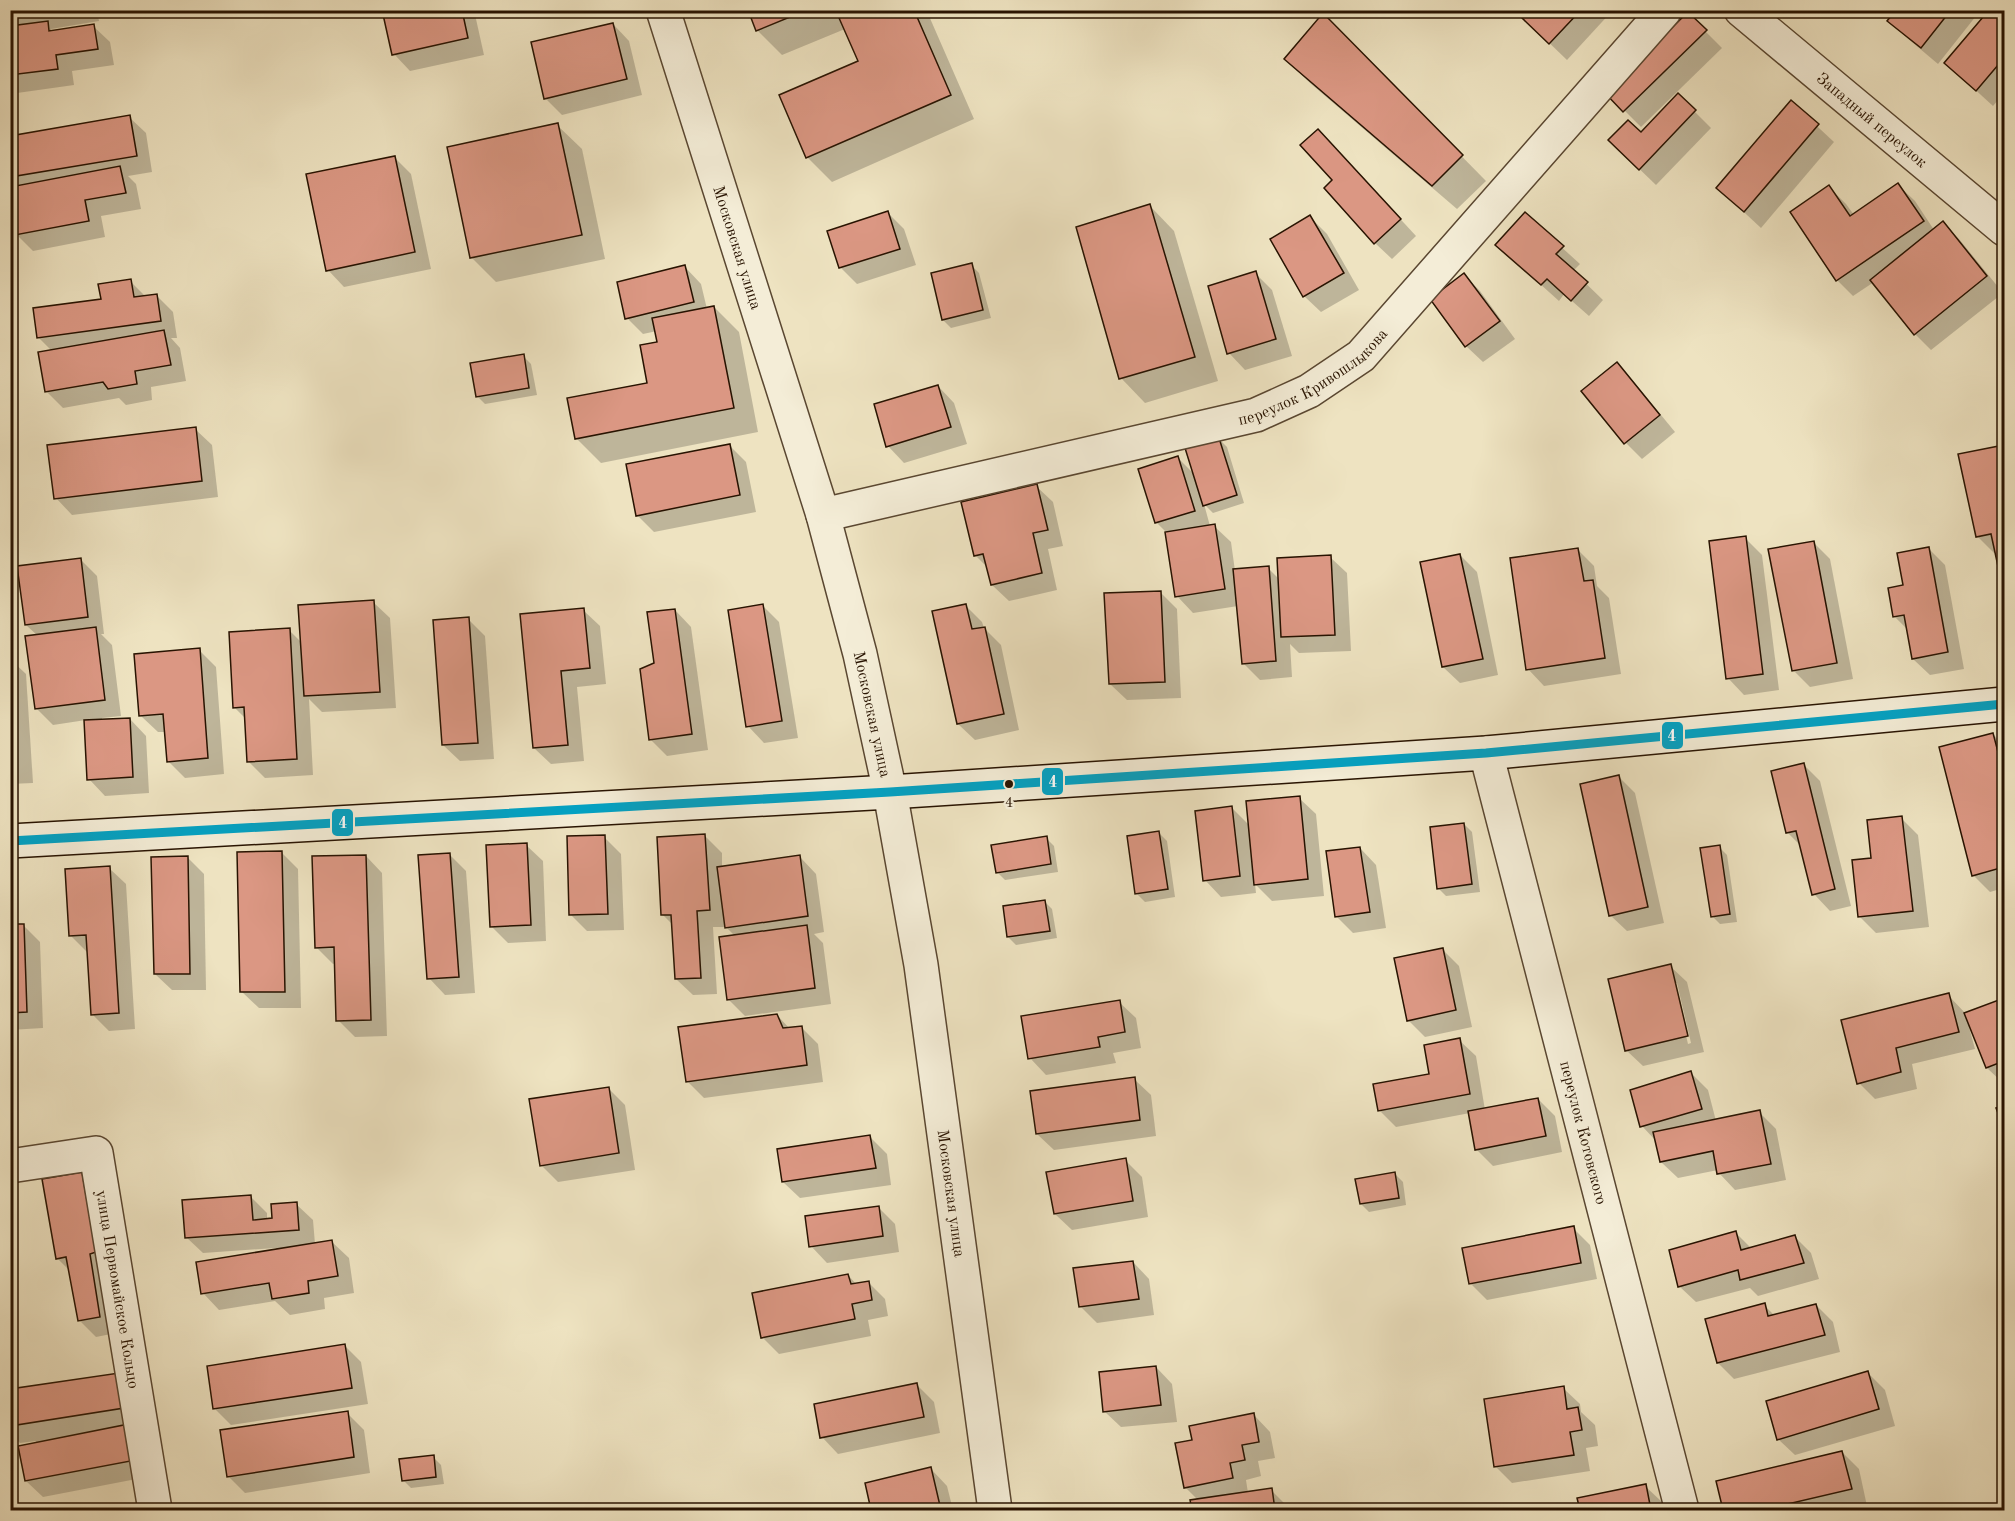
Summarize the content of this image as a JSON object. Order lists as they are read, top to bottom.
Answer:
{
  "streets": {
    "street": [
      "Западный переулок",
      "Московская улица",
      "переулок Кривошлыкова",
      "переулок Котовского",
      "улица Первомайское Кольцо"
    ]
  },
  "crossings": [
    ["Московская улица", "переулок Кривошлыкова"]
  ],
  "places": ["4"],
  "lines": ["transit line 4"]
}
